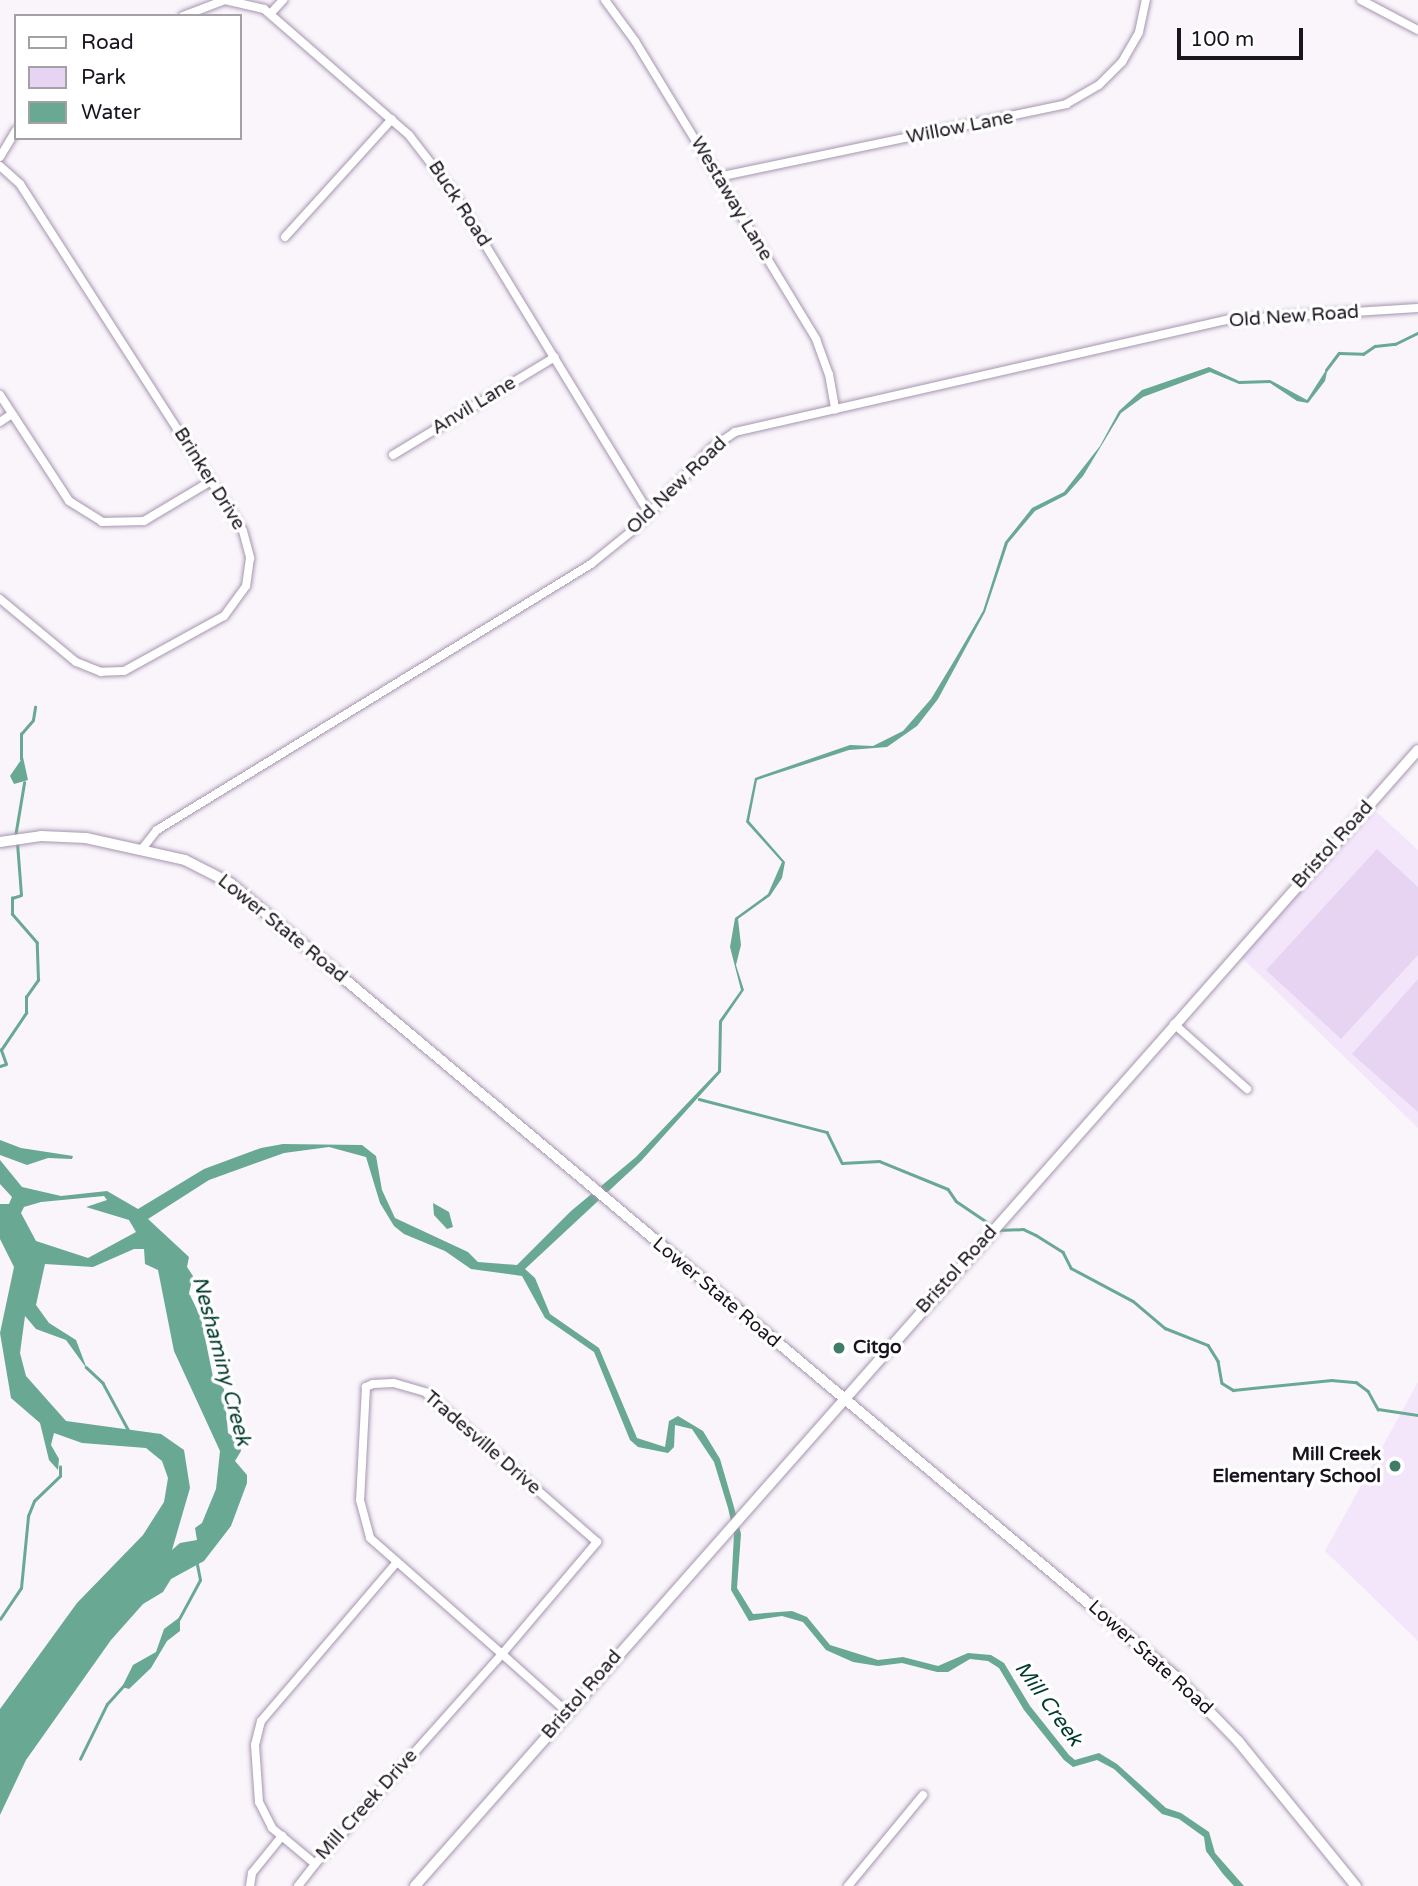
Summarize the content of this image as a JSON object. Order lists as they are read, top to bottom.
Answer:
{
  "streets": {
    "main road": ["Bristol Road", "Lower State Road"],
    "street": [
      "Willow Lane",
      "Westaway Lane",
      "Buck Road",
      "Old New Road",
      "Anvil Lane",
      "Brinker Drive",
      "Tradesville Drive",
      "Mill Creek Drive"
    ]
  },
  "crossings": [
    ["Willow Lane", "Westaway Lane"],
    ["Westaway Lane", "Old New Road"],
    ["Buck Road", "Old New Road"],
    ["Buck Road", "Anvil Lane"],
    ["Old New Road", "Lower State Road"],
    ["Bristol Road", "Lower State Road"],
    ["Bristol Road", "Tradesville Drive"],
    ["Tradesville Drive", "Mill Creek Drive"]
  ],
  "water": ["Neshaminy Creek", "Mill Creek"],
  "places": ["Citgo", "Mill Creek Elementary School"],
  "legend": ["Road", "Park", "Water"],
  "scale_bar": "100 m"
}
